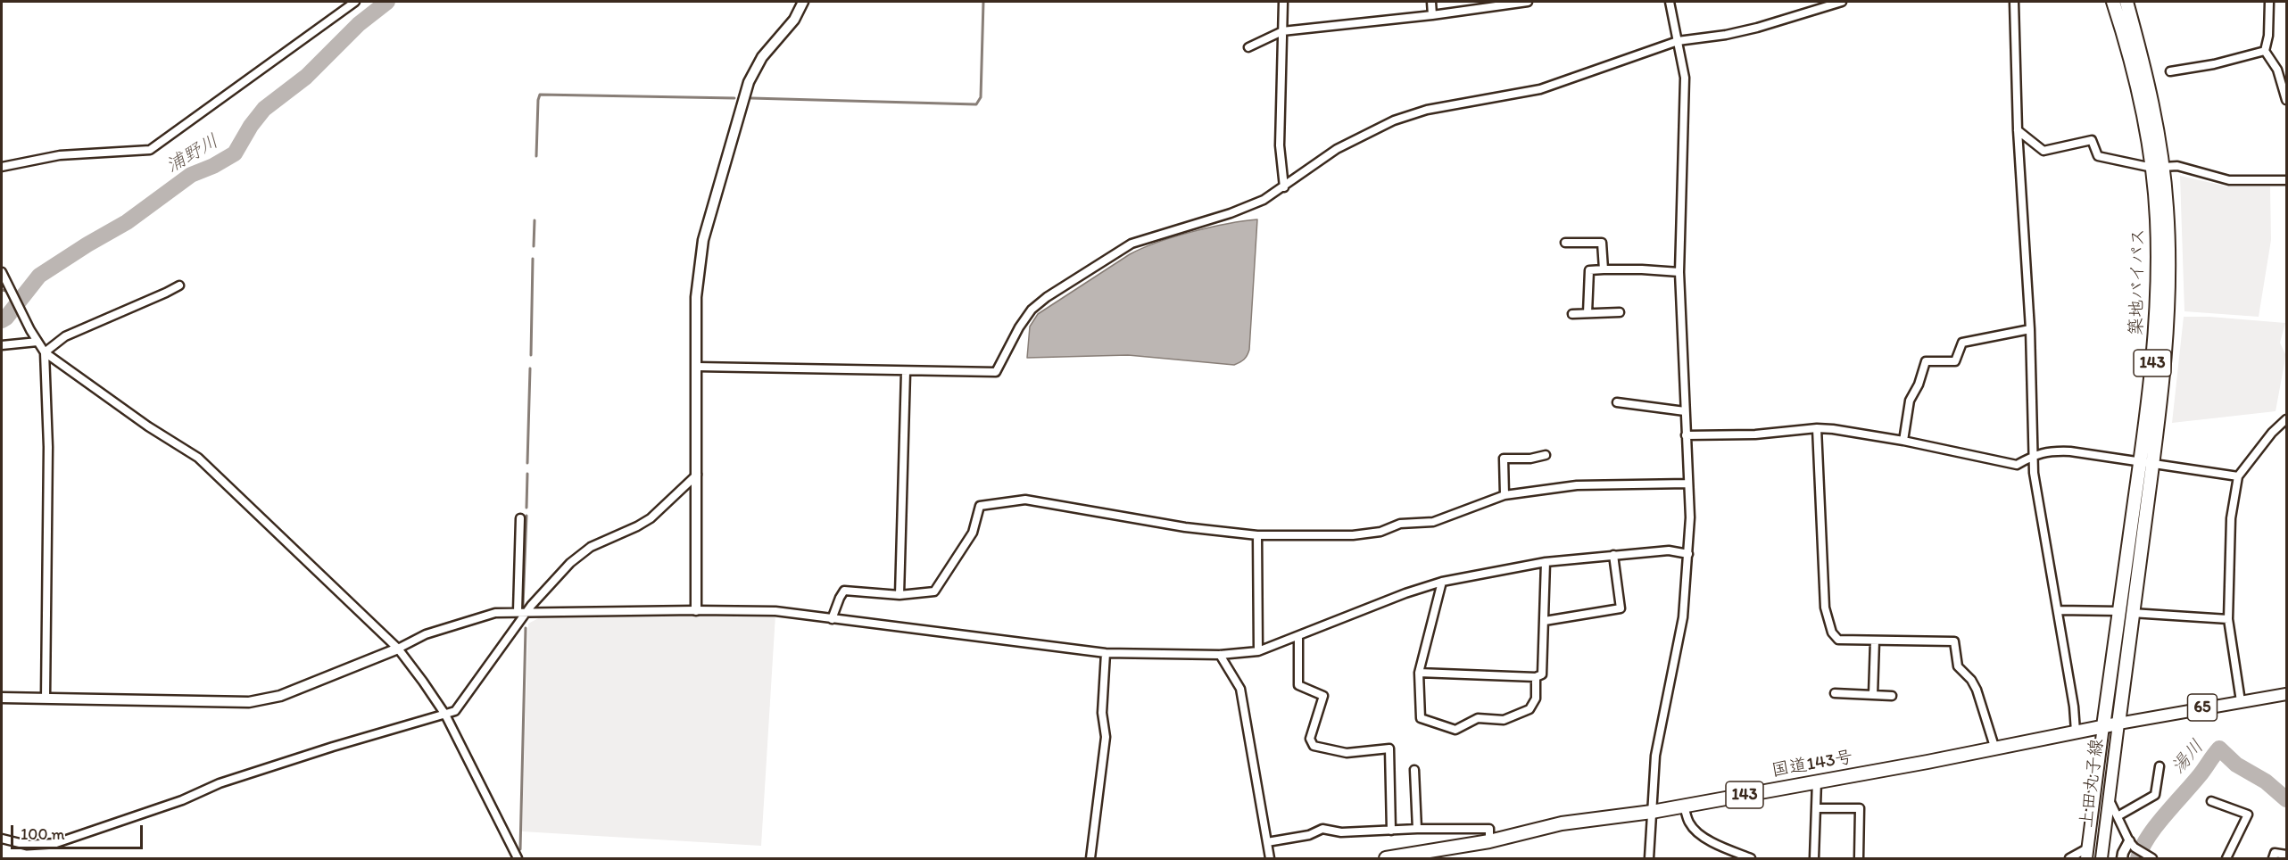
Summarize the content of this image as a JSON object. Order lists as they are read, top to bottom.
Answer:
{
  "streets": {
    "highway": ["築地バイパス", "143", "国道143号"],
    "main road": ["65", "上田丸子線"]
  },
  "crossings": [
    ["築地バイパス", "国道143号"],
    ["築地バイパス", "上田丸子線"],
    ["国道143号", "上田丸子線"]
  ],
  "water": ["浦野川", "湯川"],
  "scale_bar": "100 m"
}
